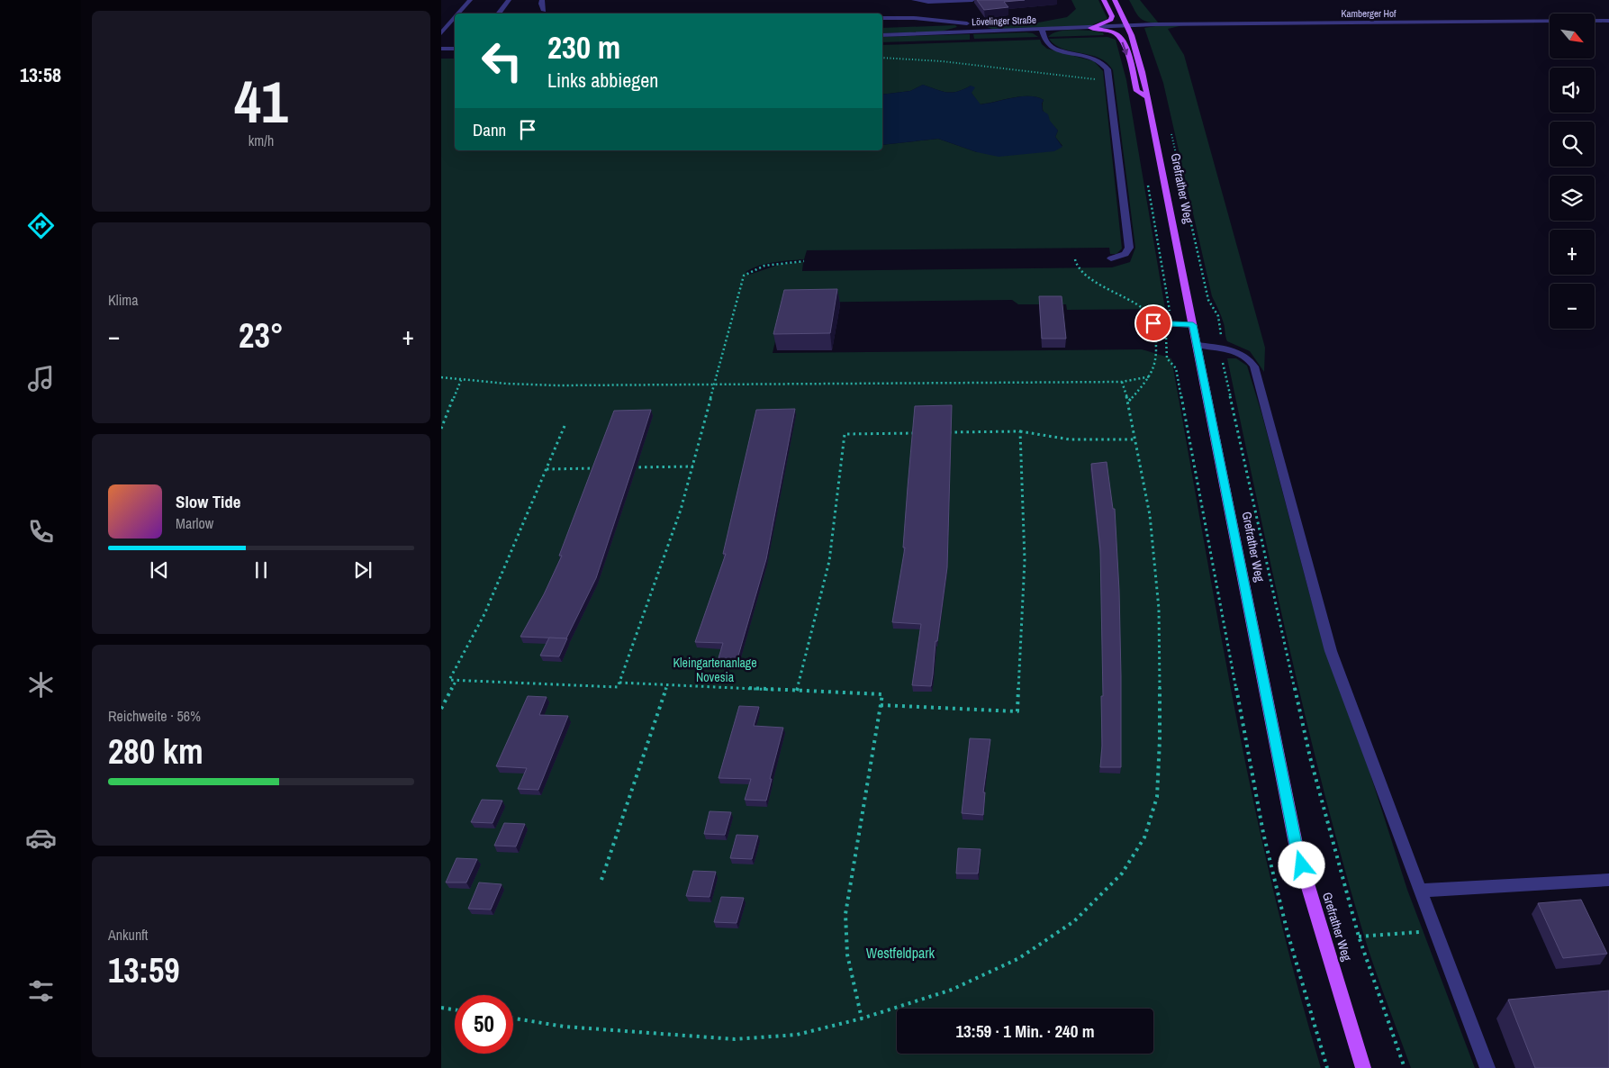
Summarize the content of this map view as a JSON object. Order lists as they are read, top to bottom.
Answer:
{
  "streets": {
    "main road": ["Grefrather Weg"],
    "street": ["Kamberger Hof", "Lövelinger Straße"]
  },
  "crossings": [
    ["Kamberger Hof", "Lövelinger Straße"],
    ["Kamberger Hof", "Grefrather Weg"],
    ["Lövelinger Straße", "Grefrather Weg"]
  ],
  "parks": ["Kleingartenanlage Novesia", "Westfeldpark"],
  "north": "bottom right",
  "page": {
    "tabs": "13:58",
    "tile": [
      ["41", "km/h"],
      "Klima",
      ["Reichweite · 56%", "280 km"],
      ["Ankunft", "13:59"]
    ],
    "map_buttons": ["+", "−"],
    "turn": ["230 m", "Links abbiegen"],
    "then": "Dann",
    "heat": ["−", "23°", "+"],
    "song": ["Slow Tide", "Marlow"],
    "limit": "50",
    "trip": "13:59 · 1 Min. · 240 m"
  }
}
